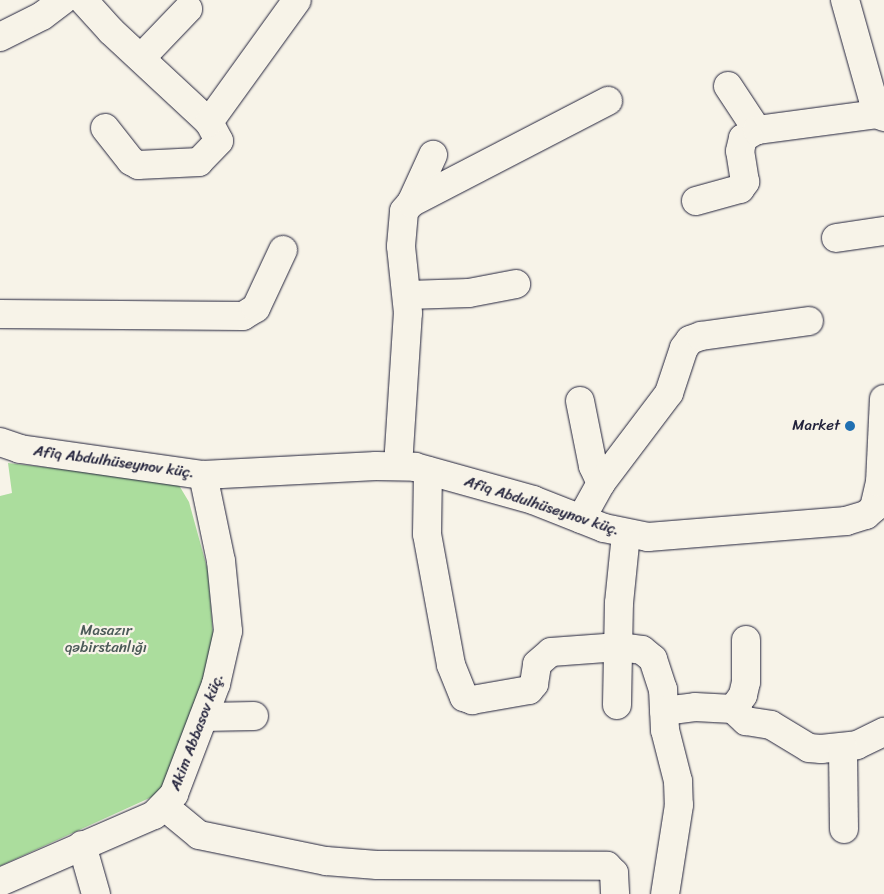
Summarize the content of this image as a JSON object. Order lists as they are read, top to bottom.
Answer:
{
  "streets": {
    "street": ["Afiq Abdulhüseynov küç.", "Akim Abbasov küç."]
  },
  "crossings": [
    ["Afiq Abdulhüseynov küç.", "Akim Abbasov küç."]
  ],
  "parks": ["Masazır qəbirstanlığı"],
  "places": ["Market"]
}
